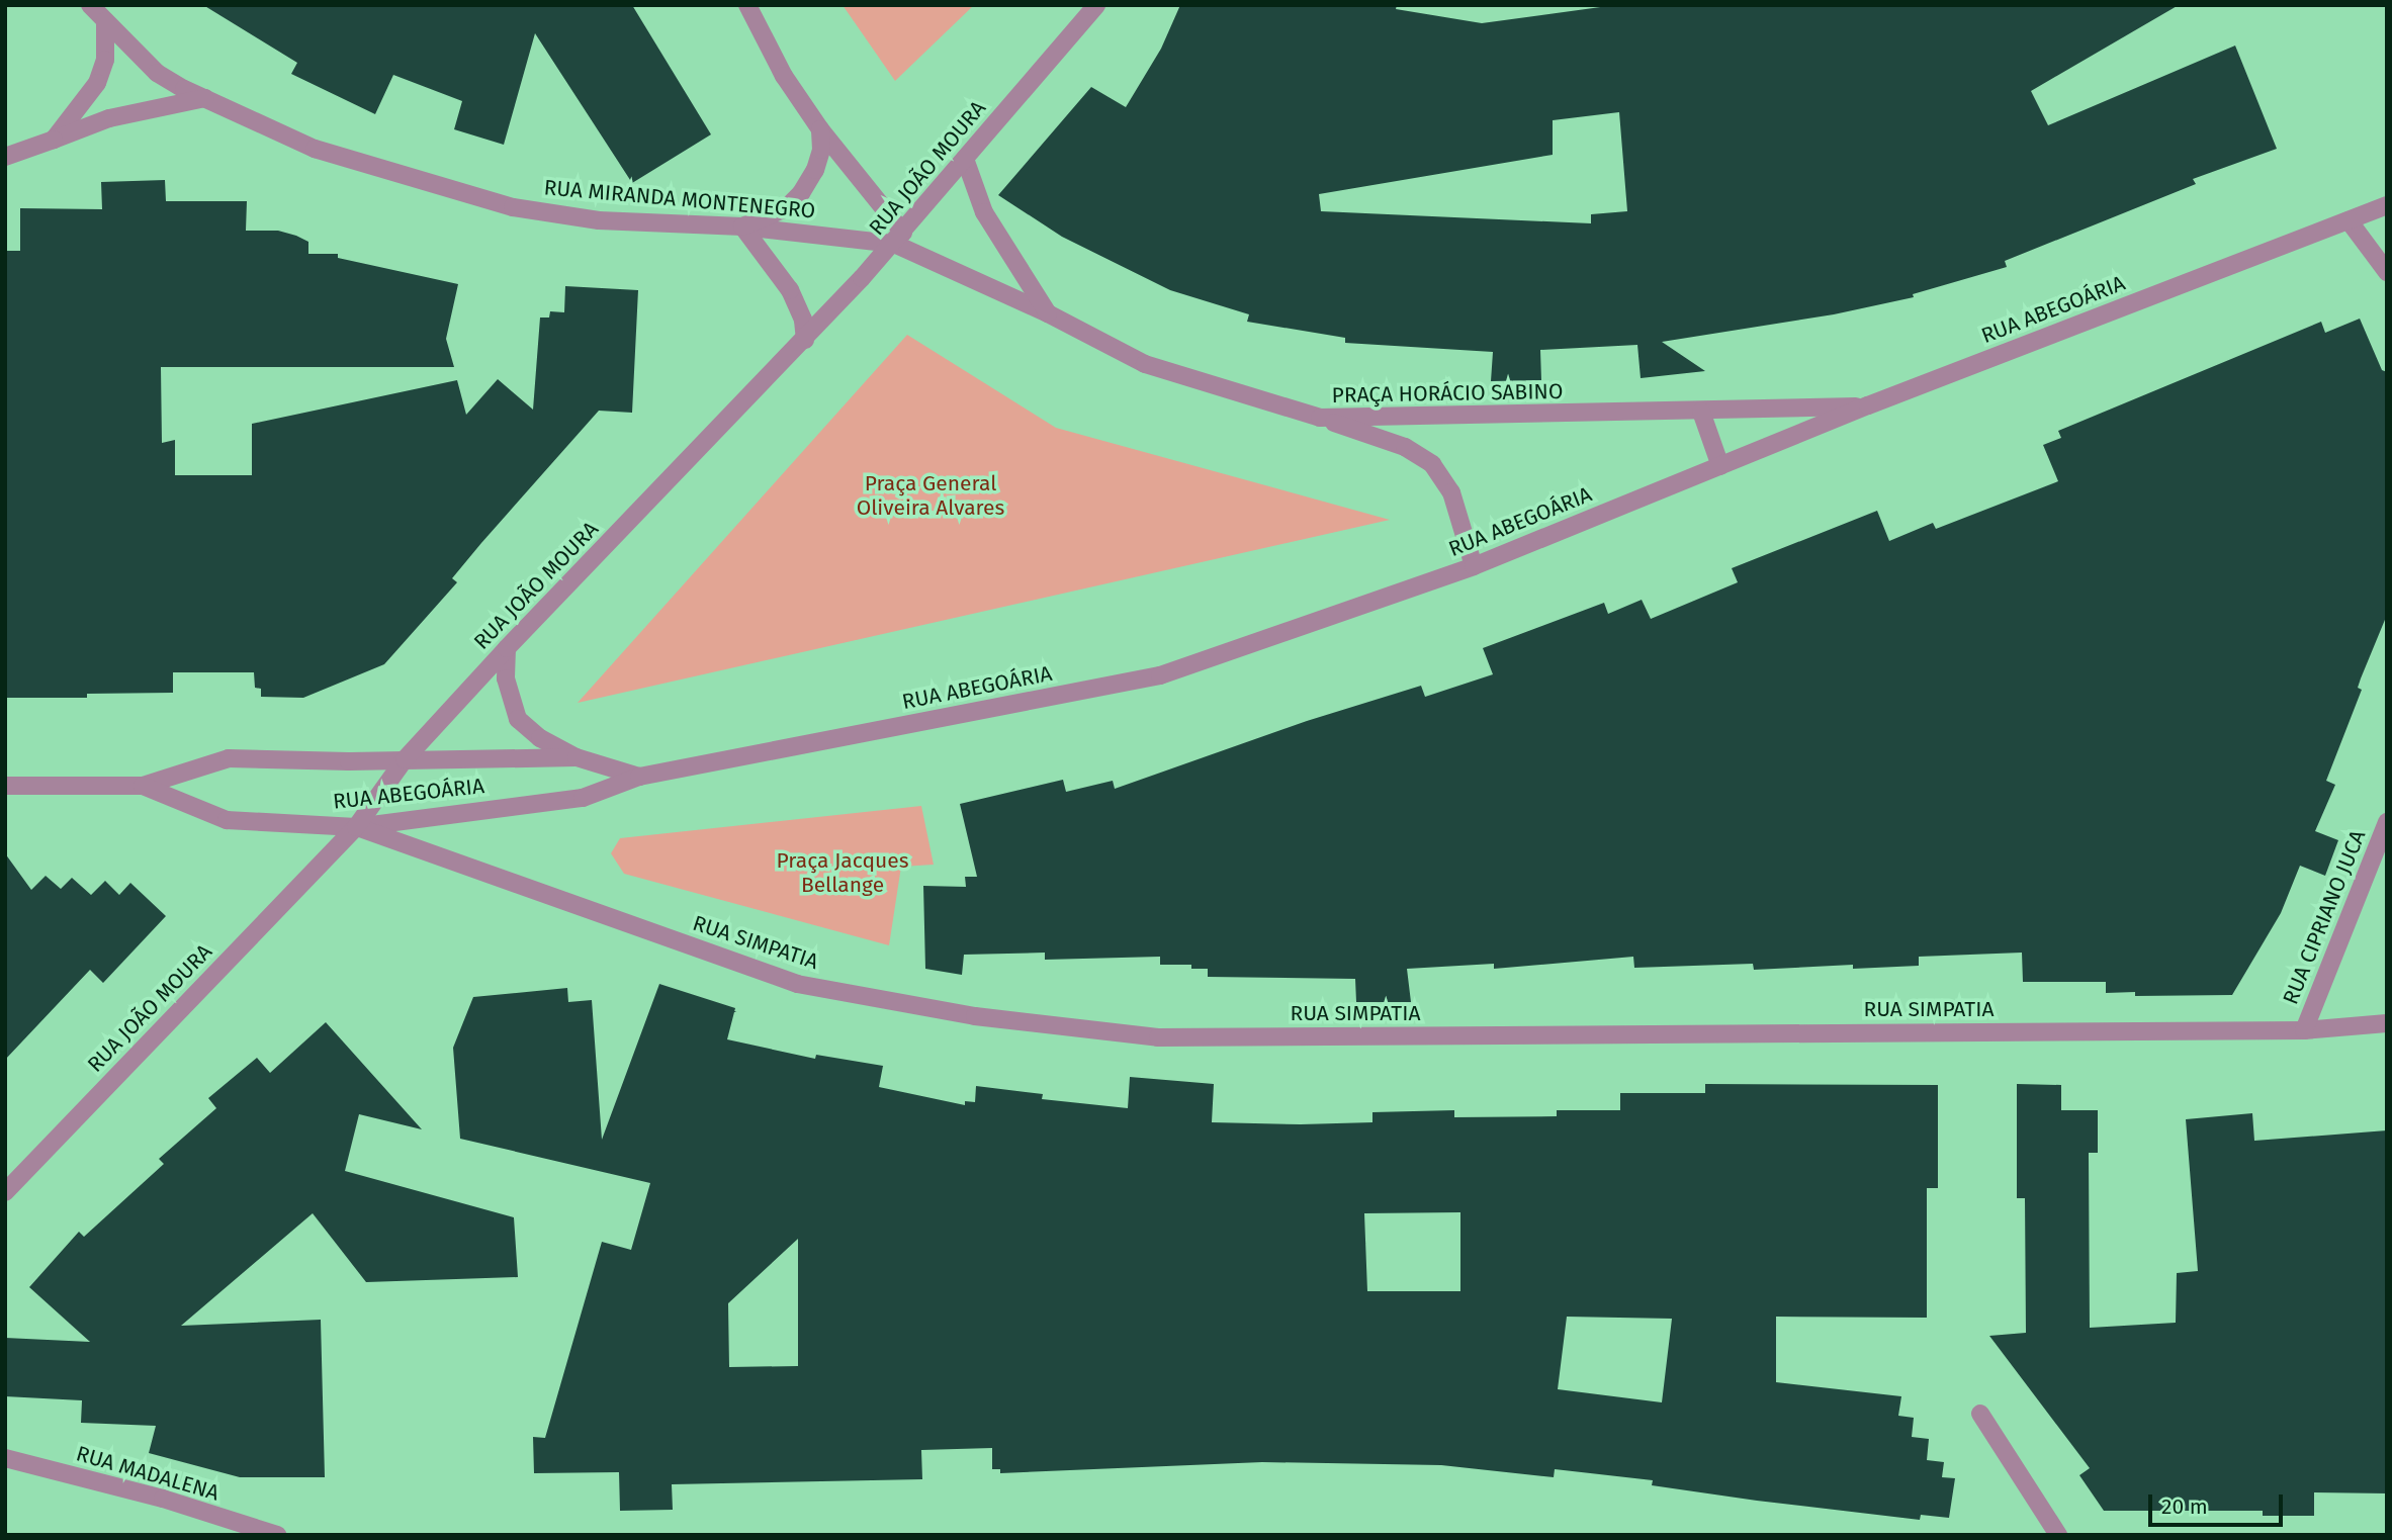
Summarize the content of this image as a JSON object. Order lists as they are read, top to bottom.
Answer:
{
  "streets": {
    "street": [
      "RUA JOÃO MOURA",
      "RUA MIRANDA MONTENEGRO",
      "RUA ABEGOÁRIA",
      "PRAÇA HORÁCIO SABINO",
      "RUA CIPRIANO JUCA",
      "RUA SIMPATIA",
      "RUA MADALENA"
    ]
  },
  "crossings": [
    ["RUA JOÃO MOURA", "RUA MIRANDA MONTENEGRO"],
    ["RUA JOÃO MOURA", "RUA ABEGOÁRIA"],
    ["RUA JOÃO MOURA", "PRAÇA HORÁCIO SABINO"],
    ["RUA JOÃO MOURA", "RUA SIMPATIA"],
    ["RUA MIRANDA MONTENEGRO", "PRAÇA HORÁCIO SABINO"],
    ["RUA ABEGOÁRIA", "PRAÇA HORÁCIO SABINO"],
    ["RUA ABEGOÁRIA", "RUA SIMPATIA"],
    ["RUA CIPRIANO JUCA", "RUA SIMPATIA"]
  ],
  "parks": ["Praça General Oliveira Alvares", "Praça Jacques Bellange"],
  "scale_bar": "20 m"
}
